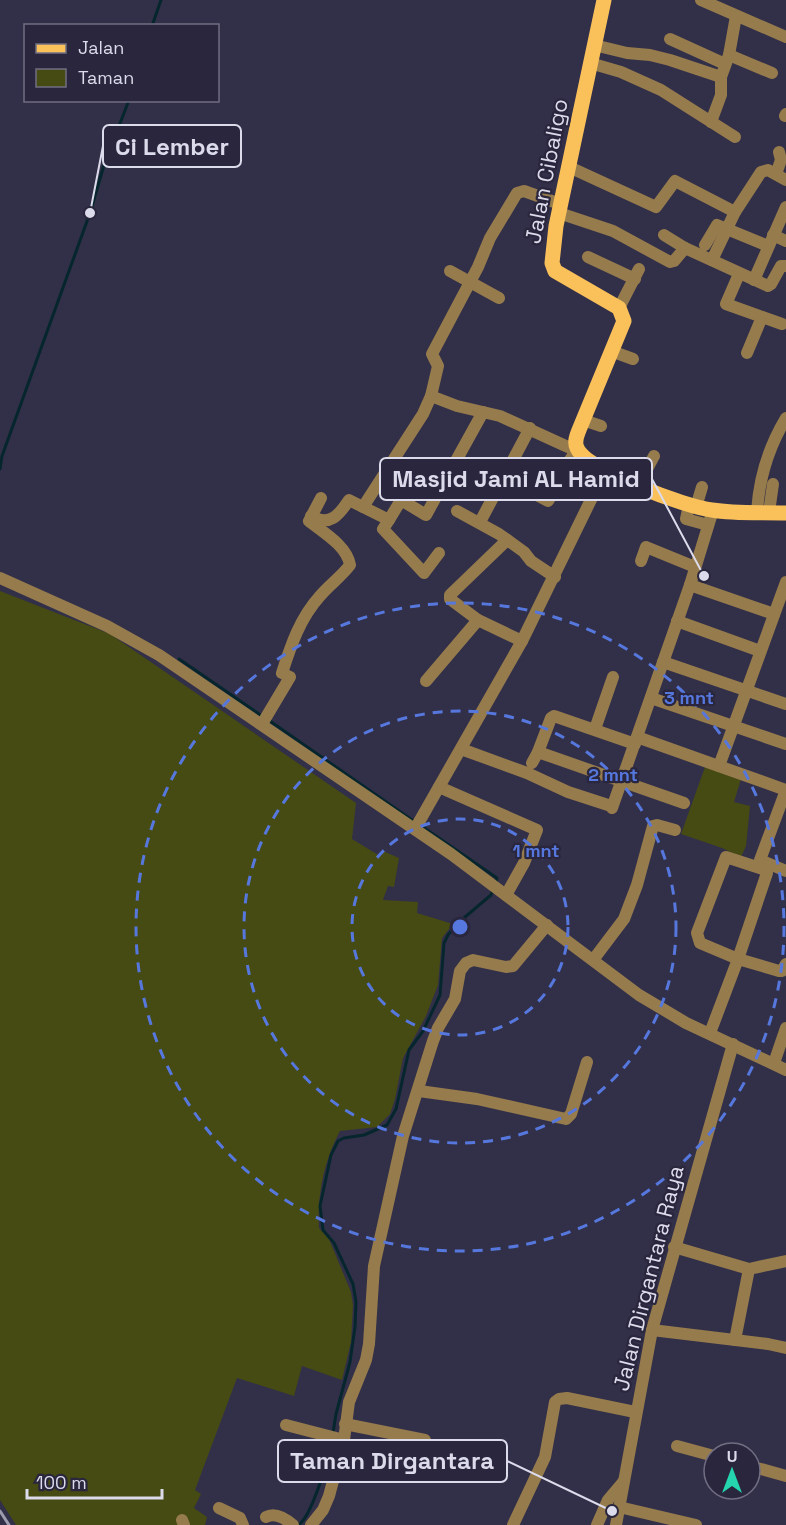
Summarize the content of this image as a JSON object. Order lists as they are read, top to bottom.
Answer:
{
  "streets": {
    "main road": ["Jalan Cibaligo"],
    "street": ["Jalan Dirgantara Raya"]
  },
  "places": ["Ci Lember", "Masjid Jami AL Hamid", "Taman Dirgantara"],
  "legend": ["Jalan", "Taman"],
  "scale_bar": "100 m",
  "north": "top",
  "rings": ["3 mnt", "2 mnt", "1 mnt"]
}
